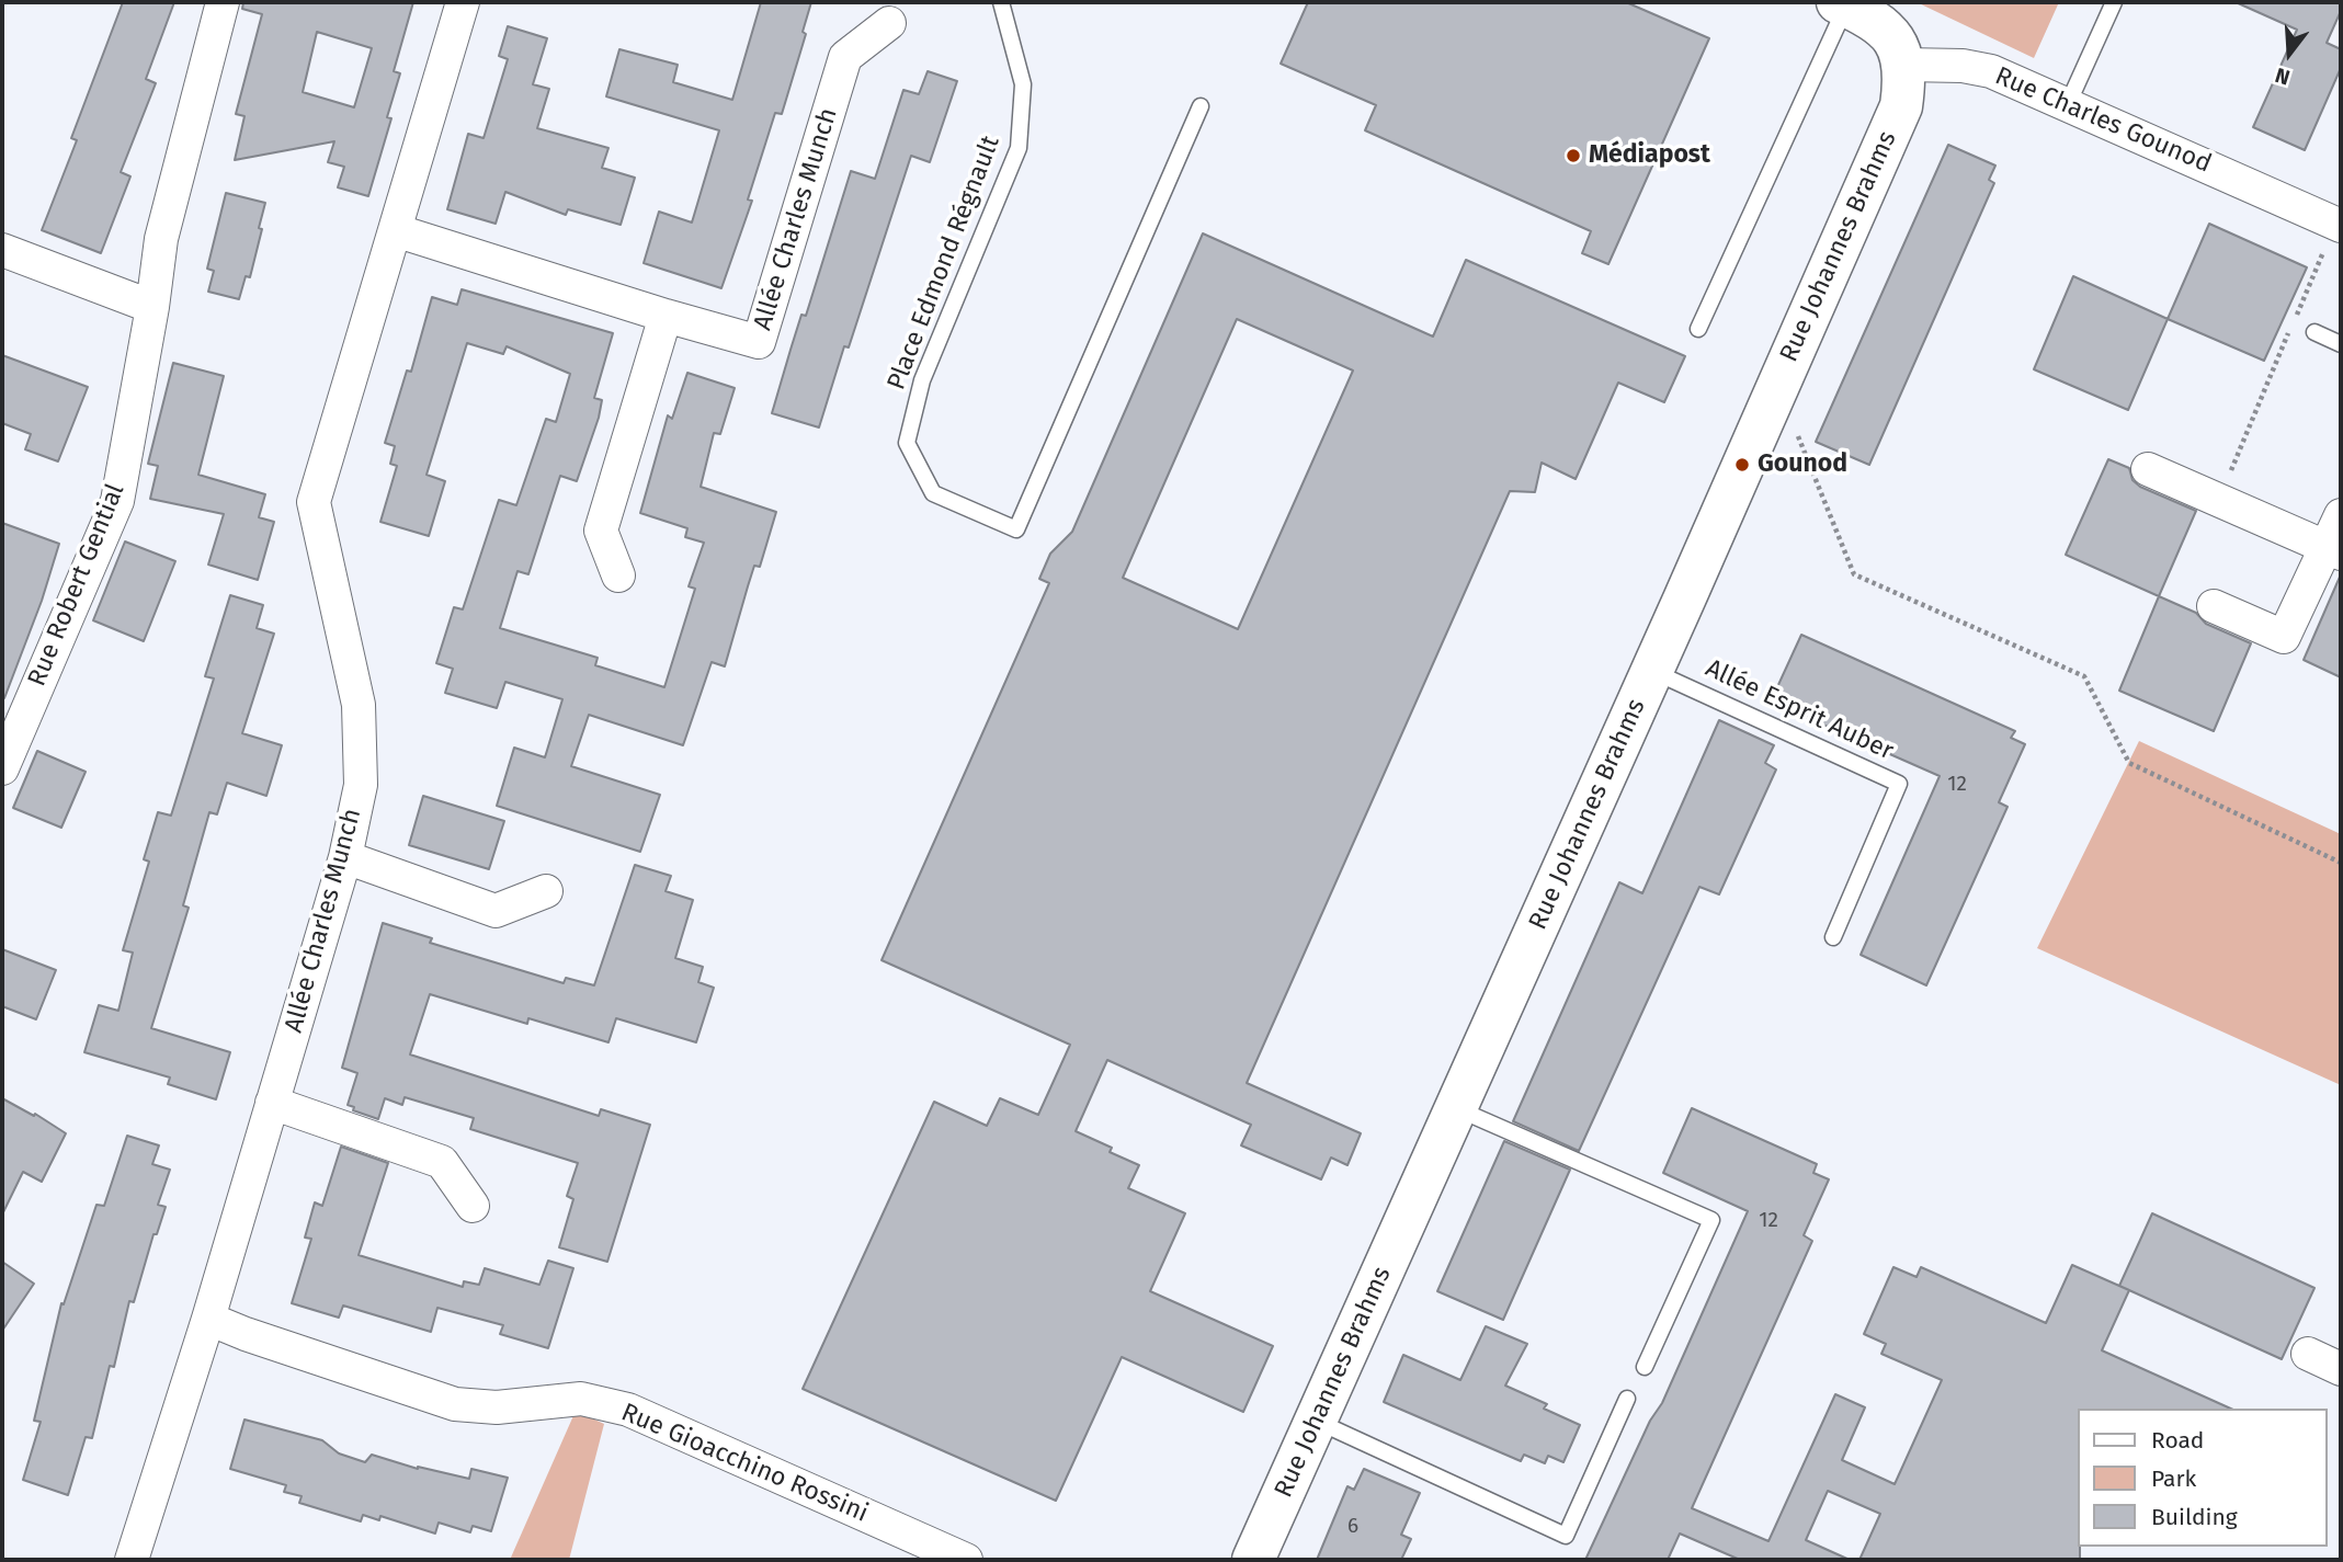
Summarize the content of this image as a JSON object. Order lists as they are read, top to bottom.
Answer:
{
  "streets": {
    "street": [
      "Rue Charles Gounod",
      "Allée Charles Munch",
      "Rue Johannes Brahms",
      "Rue Robert Gential",
      "Rue Gioacchino Rossini"
    ],
    "lane": ["Place Edmond Régnault", "Allée Esprit Auber"]
  },
  "crossings": [
    ["Rue Charles Gounod", "Rue Johannes Brahms"],
    ["Allée Charles Munch", "Rue Gioacchino Rossini"],
    ["Rue Johannes Brahms", "Allée Esprit Auber"]
  ],
  "places": ["Médiapost", "Gounod"],
  "house_numbers": ["12", "12", "6"],
  "legend": ["Road", "Park", "Building"],
  "north": "bottom"
}
